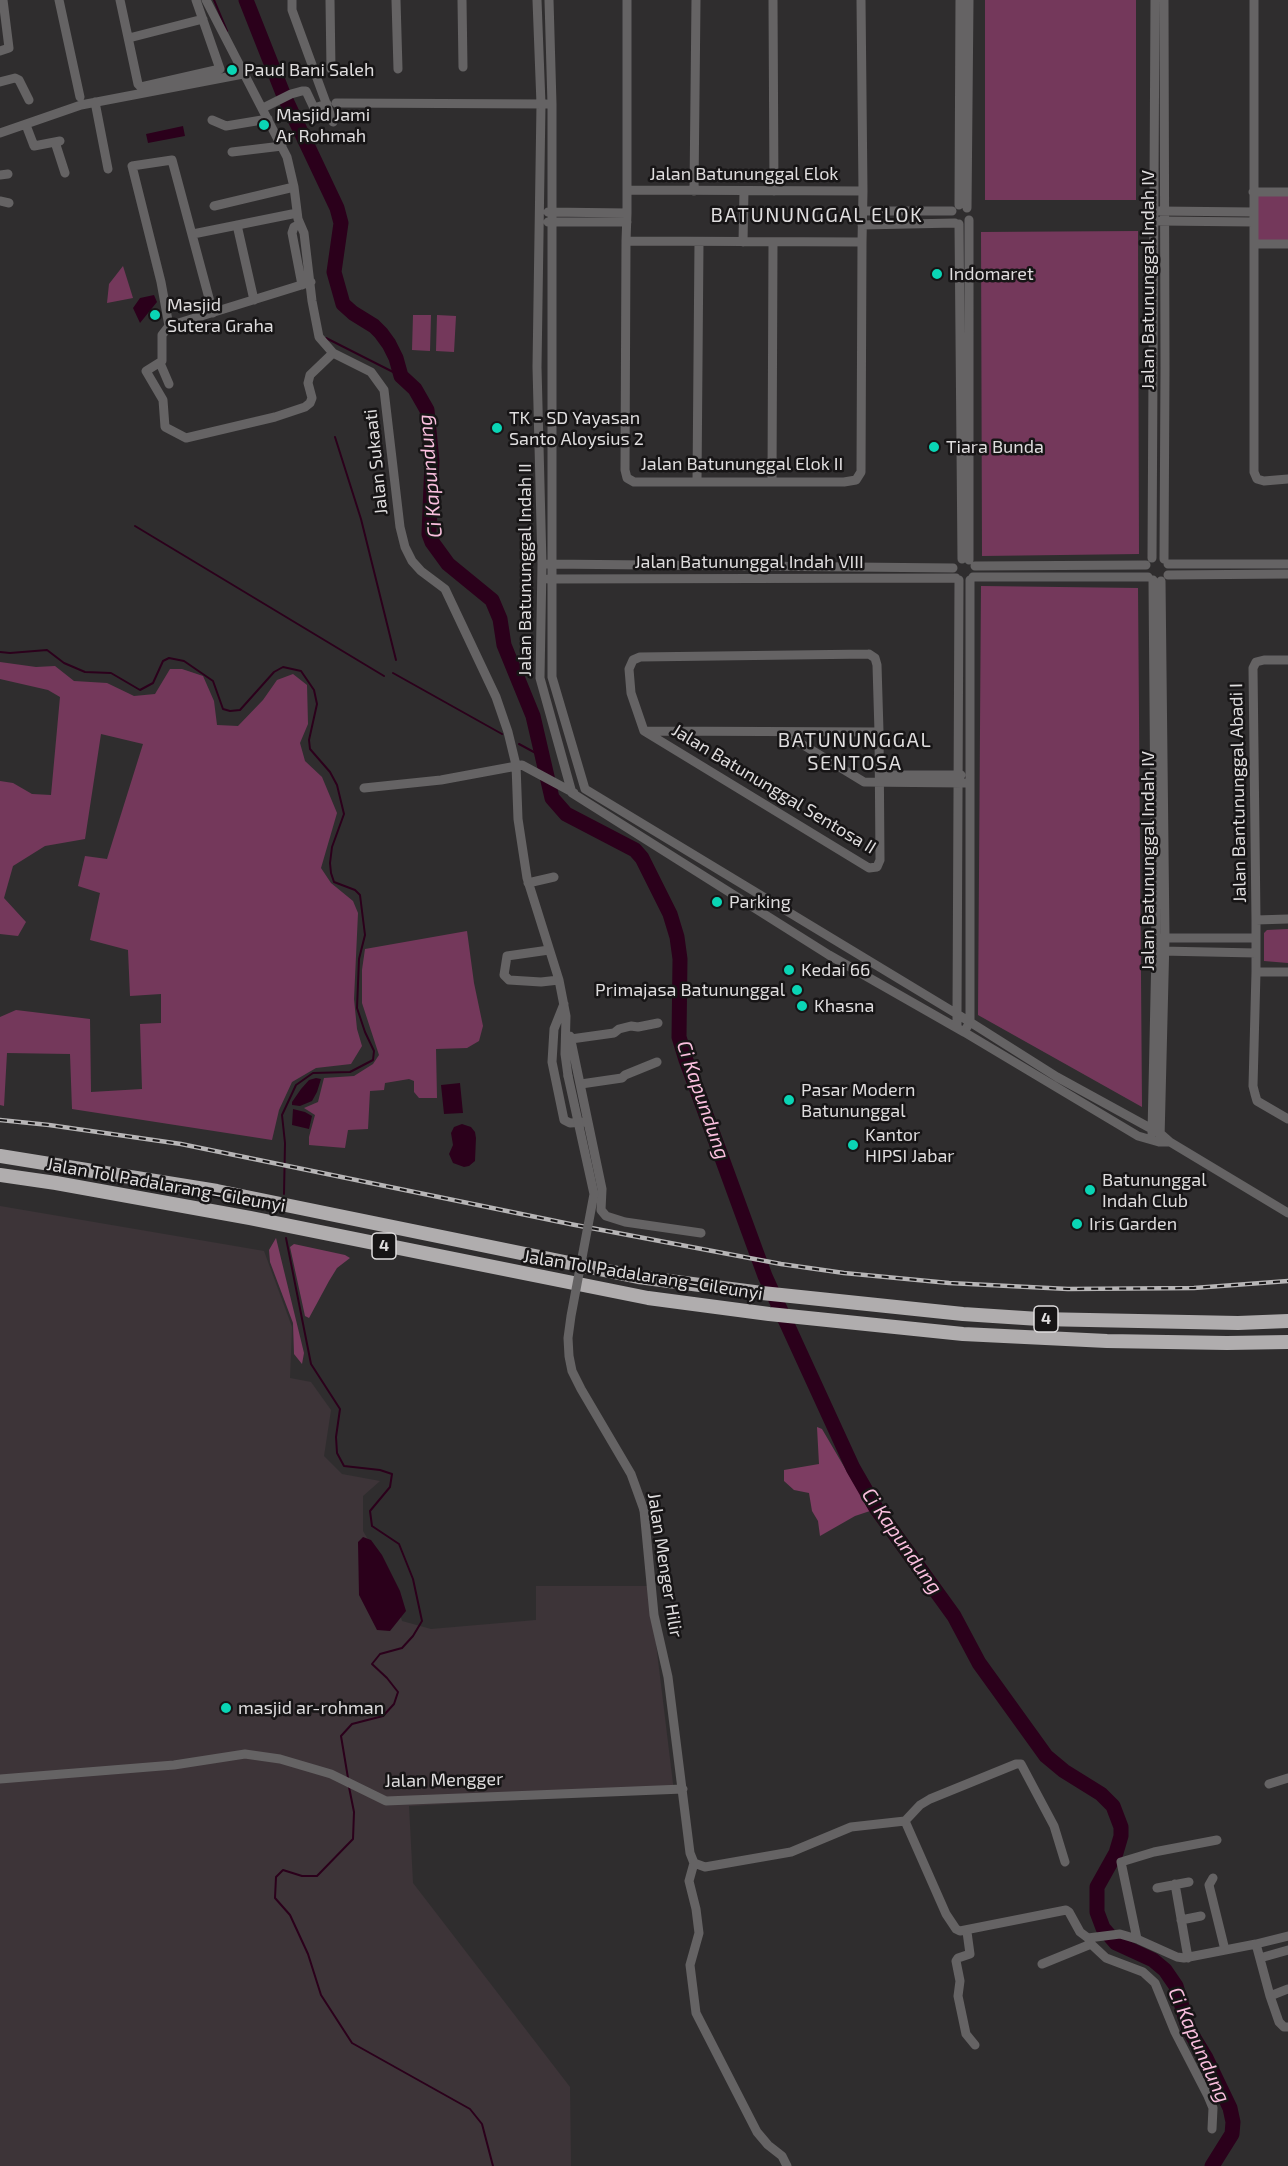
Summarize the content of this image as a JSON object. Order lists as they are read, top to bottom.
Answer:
{
  "streets": {
    "highway": ["Jalan Tol Padalarang–Cileunyi", "4"],
    "street": [
      "Jalan Batununggal Elok",
      "Jalan Batununggal Indah IV",
      "Jalan Sukaati",
      "Jalan Batununggal Elok II",
      "Jalan Batununggal Indah VIII",
      "Jalan Batununggal Indah II",
      "Jalan Batununggal Sentosa II",
      "Jalan Bantununggal Abadi I",
      "Jalan Menger Hilir",
      "Jalan Mengger"
    ]
  },
  "crossings": [
    ["Jalan Batununggal Elok", "Jalan Batununggal Elok II"],
    ["Jalan Sukaati", "Jalan Menger Hilir"],
    ["Jalan Batununggal Indah VIII", "Jalan Batununggal Indah II"],
    ["Jalan Menger Hilir", "Jalan Mengger"]
  ],
  "districts": ["BATUNUNGGAL ELOK", "BATUNUNGGAL SENTOSA"],
  "water": ["Ci Kapundung"],
  "places": [
    "Paud Bani Saleh",
    "Masjid Jami Ar Rohmah",
    "Indomaret",
    "Masjid Sutera Graha",
    "TK - SD Yayasan Santo Aloysius 2",
    "Tiara Bunda",
    "Parking",
    "Kedai 66",
    "Primajasa Batununggal",
    "Khasna",
    "Pasar Modern Batununggal",
    "Kantor HIPSI Jabar",
    "Batununggal Indah Club",
    "Iris Garden",
    "masjid ar-rohman"
  ]
}
